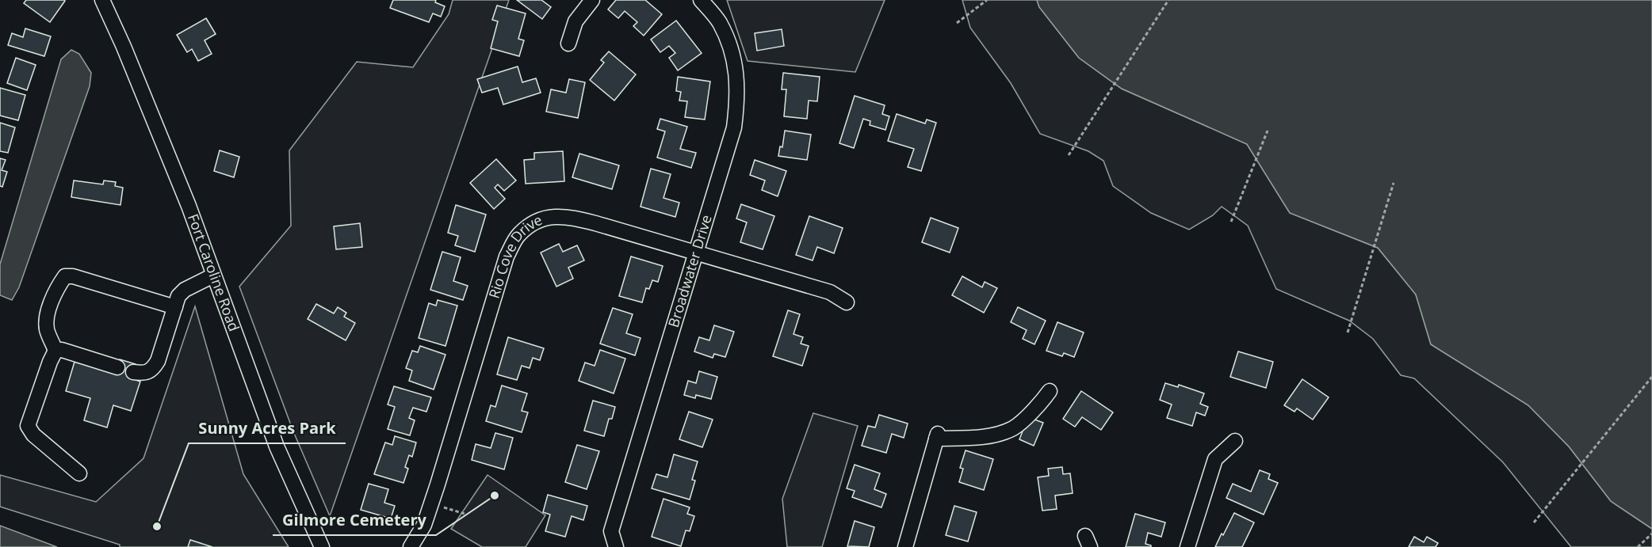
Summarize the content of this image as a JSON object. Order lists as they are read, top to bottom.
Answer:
{
  "streets": {
    "street": ["Rio Cove Drive", "Broadwater Drive", "Fort Caroline Road"]
  },
  "crossings": [
    ["Rio Cove Drive", "Broadwater Drive"]
  ],
  "places": ["Gilmore Cemetery", "Sunny Acres Park"]
}
